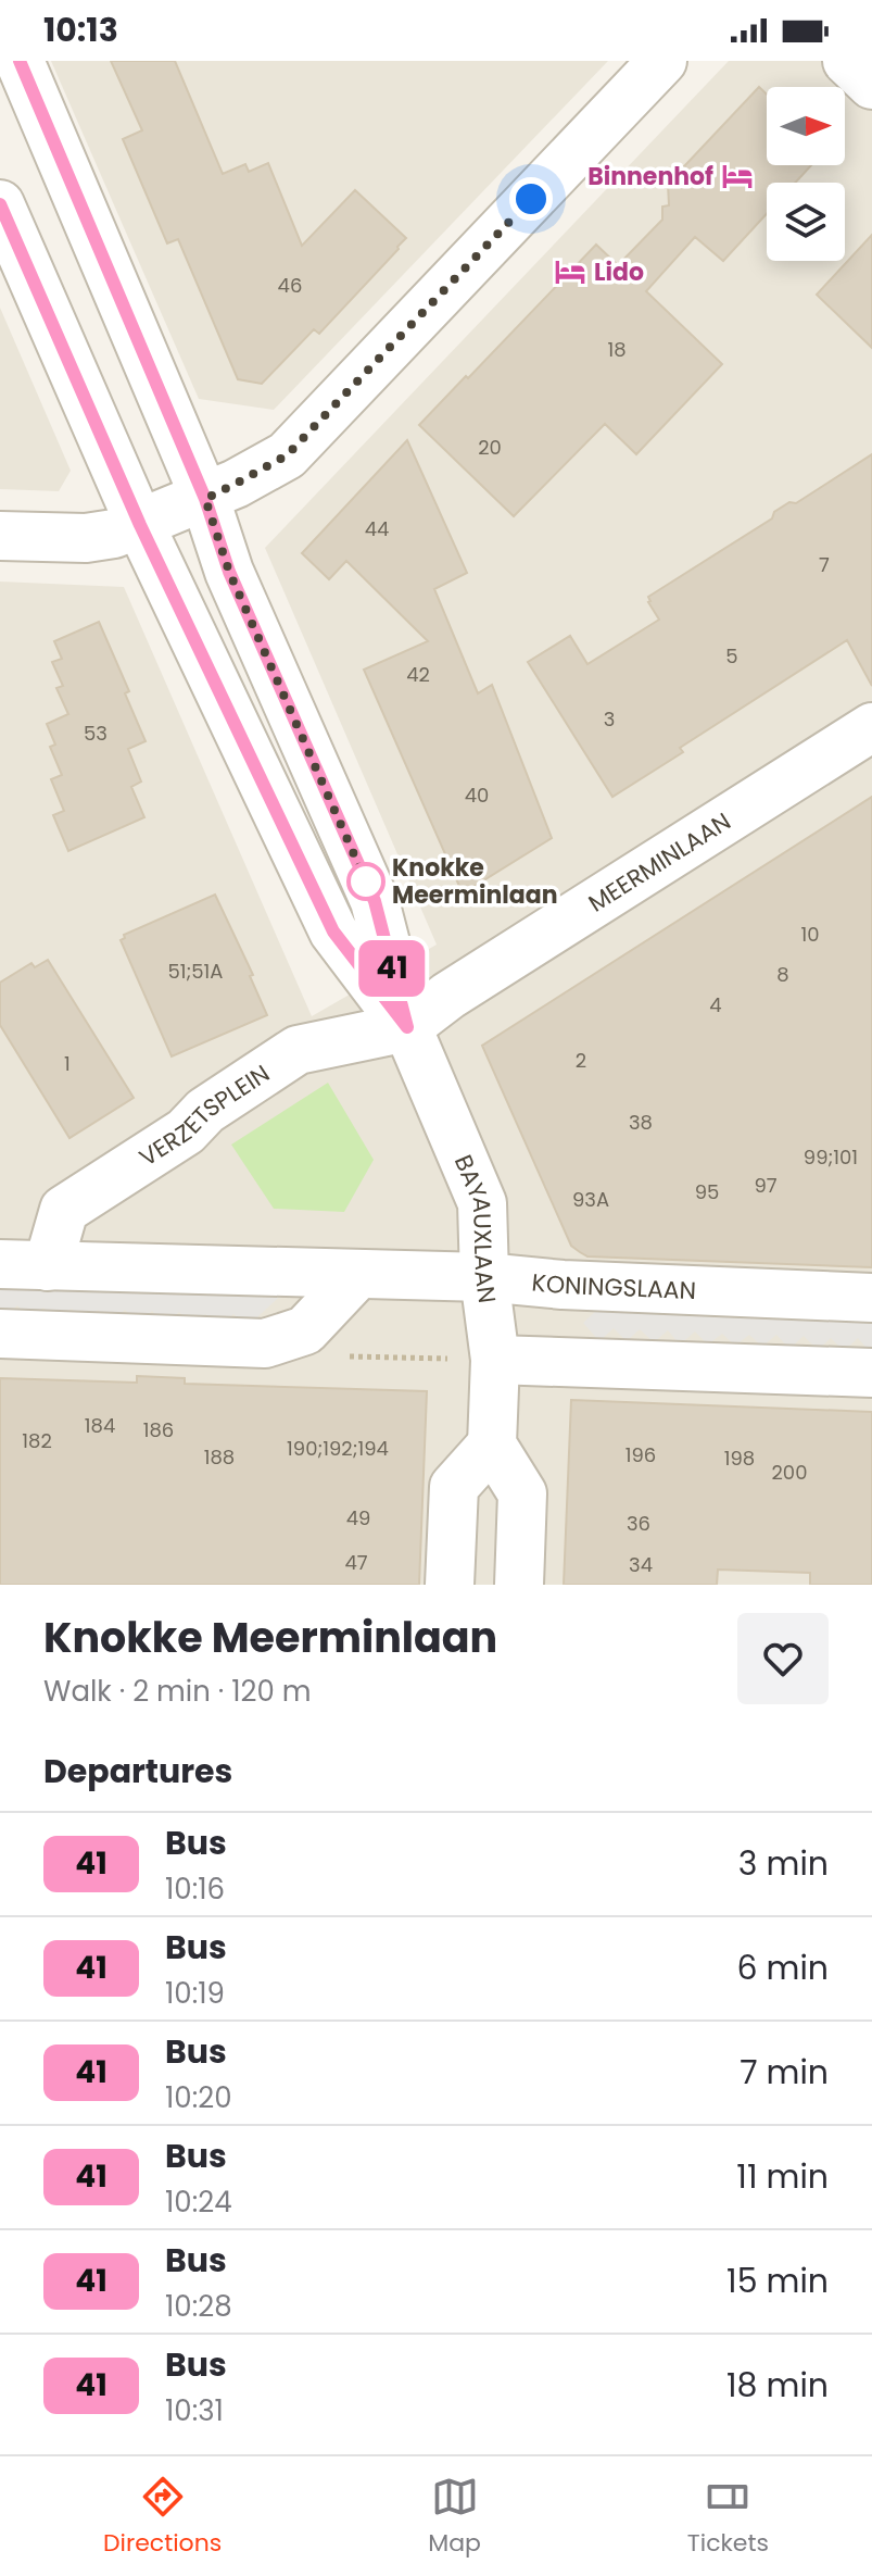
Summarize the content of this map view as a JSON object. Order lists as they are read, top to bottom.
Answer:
{
  "streets": {
    "street": [
      "MEERMINLAAN",
      "VERZETSPLEIN",
      "BAYAUXLAAN",
      "KONINGSLAAN"
    ]
  },
  "crossings": [
    ["MEERMINLAAN", "VERZETSPLEIN"],
    ["MEERMINLAAN", "BAYAUXLAAN"],
    ["VERZETSPLEIN", "BAYAUXLAAN"],
    ["VERZETSPLEIN", "KONINGSLAAN"],
    ["BAYAUXLAAN", "KONINGSLAAN"]
  ],
  "places": {
    "hotel": ["Binnenhof", "Lido"],
    "other": ["Knokke Meerminlaan"]
  },
  "lines": ["bus line 41"],
  "house_numbers": [
    "46",
    "18",
    "20",
    "44",
    "7",
    "5",
    "42",
    "3",
    "53",
    "40",
    "10",
    "51;51A",
    "8",
    "4",
    "2",
    "1",
    "38",
    "99;101",
    "97",
    "95",
    "93A",
    "184",
    "186",
    "182",
    "190;192;194",
    "196",
    "188",
    "198",
    "200",
    "49",
    "36",
    "47",
    "34"
  ],
  "north": "right",
  "page": {
    "status": "10:13",
    "on_map": "41",
    "heading": [
      ["Knokke Meerminlaan", "Walk · 2 min · 120 m"],
      "Departures"
    ],
    "list": [
      {
        "mark": "41",
        "name": "Bus",
        "note": "10:16",
        "value": "3 min"
      },
      {
        "mark": "41",
        "name": "Bus",
        "note": "10:19",
        "value": "6 min"
      },
      {
        "mark": "41",
        "name": "Bus",
        "note": "10:20",
        "value": "7 min"
      },
      {
        "mark": "41",
        "name": "Bus",
        "note": "10:24",
        "value": "11 min"
      },
      {
        "mark": "41",
        "name": "Bus",
        "note": "10:28",
        "value": "15 min"
      },
      {
        "mark": "41",
        "name": "Bus",
        "note": "10:31",
        "value": "18 min"
      }
    ],
    "tabs": ["Directions", "Map", "Tickets"]
  }
}
